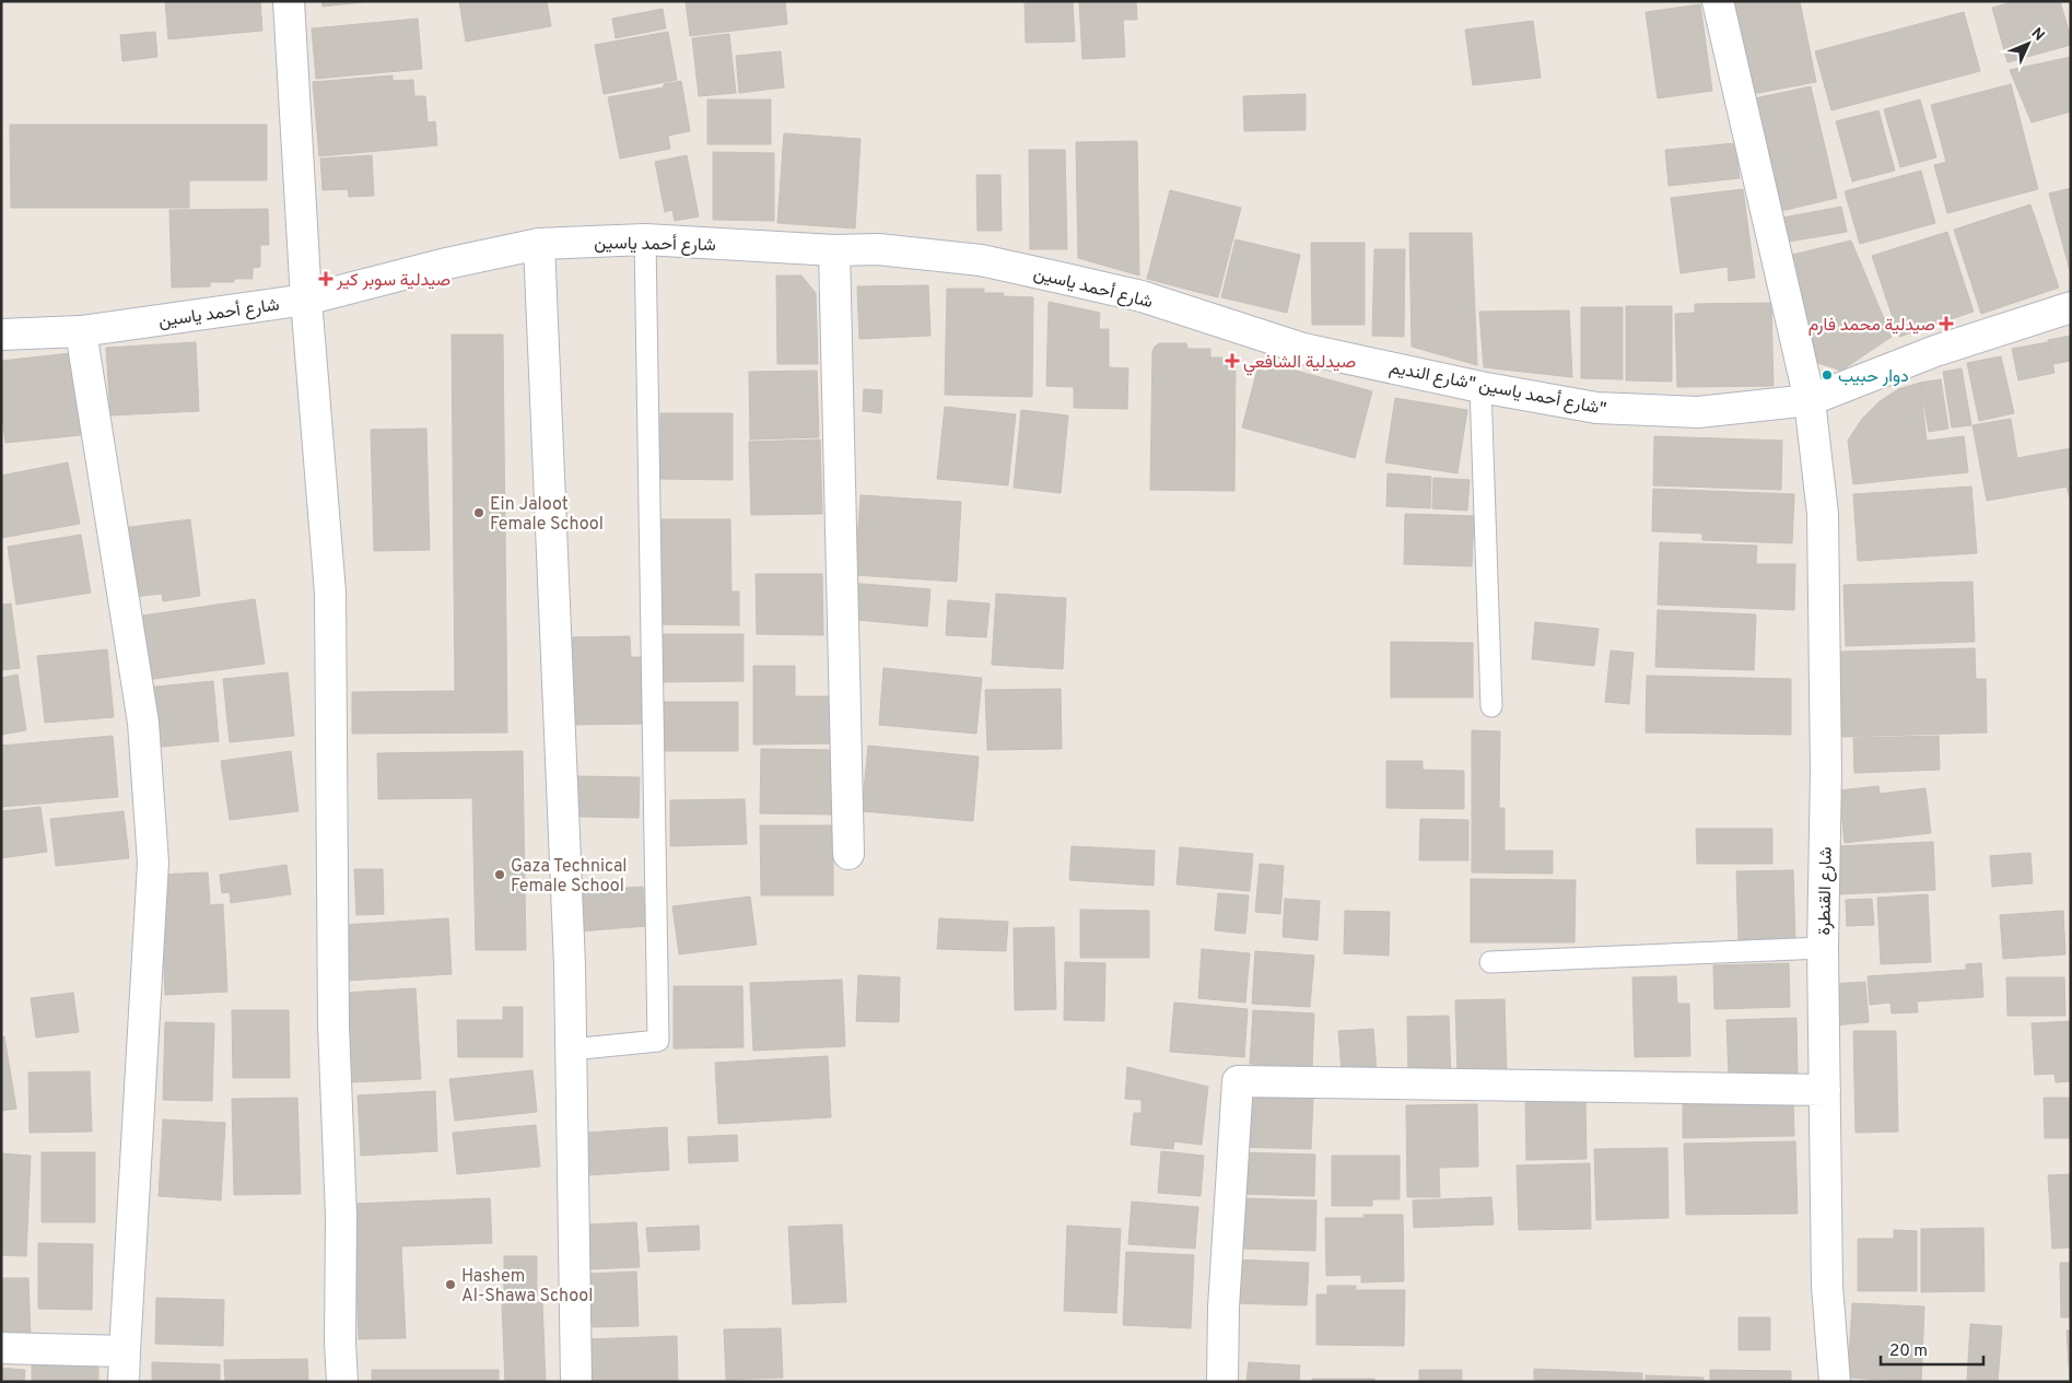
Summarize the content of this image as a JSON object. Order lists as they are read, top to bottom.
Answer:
{
  "streets": {
    "street": ["شارع أحمد ياسين", "شارع أحمد ياسين \"شارع النديم\"", "شارع القنطرة"]
  },
  "crossings": [
    ["شارع أحمد ياسين", "شارع أحمد ياسين \"شارع النديم\""],
    ["شارع أحمد ياسين \"شارع النديم\"", "شارع القنطرة"]
  ],
  "places": {
    "health": ["صيدلية سوبر كير", "صيدلية محمد فارم", "صيدلية الشافعي"],
    "other": [
      "دوار حبيب",
      "Ein Jaloot Female School",
      "Gaza Technical Female School",
      "Hashem Al-Shawa School"
    ]
  },
  "scale_bar": "20 m",
  "north": "top right"
}
